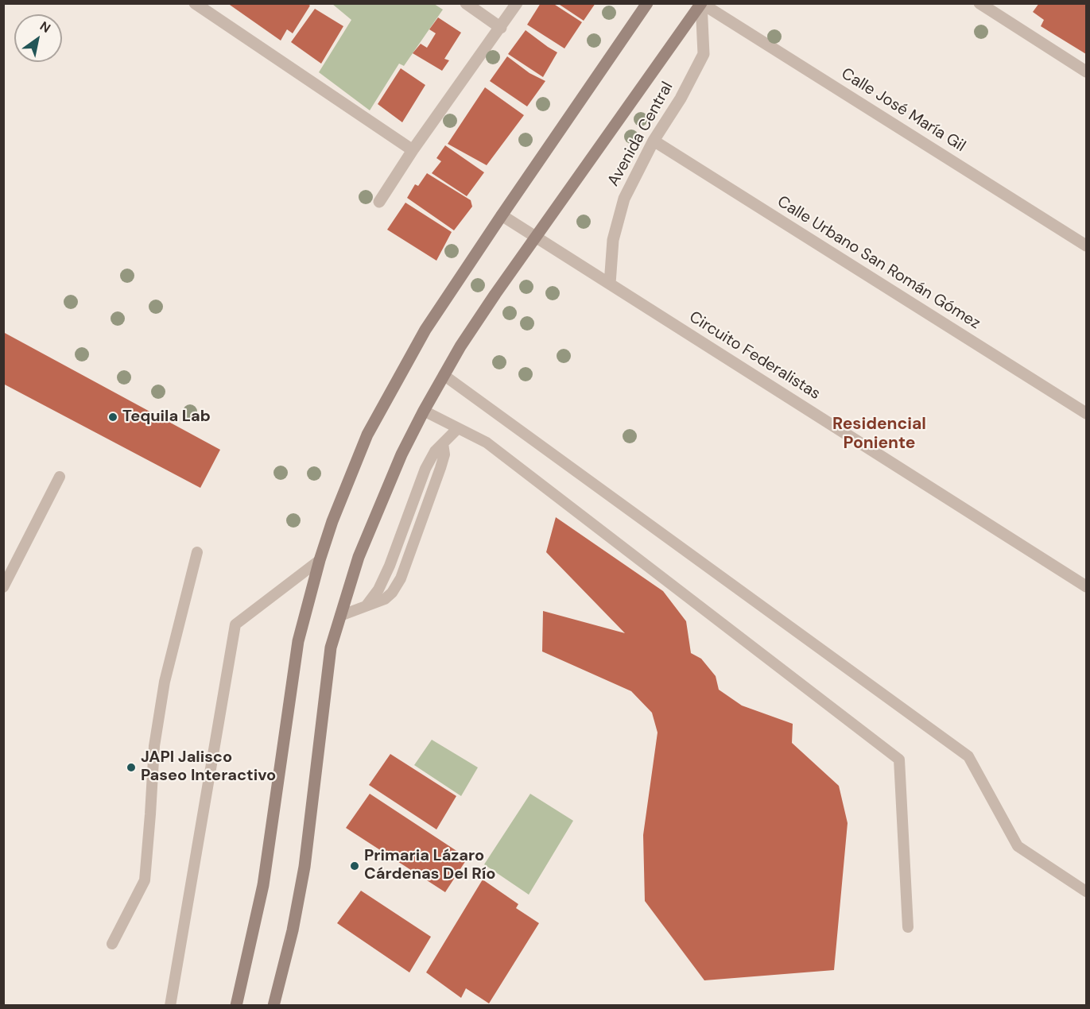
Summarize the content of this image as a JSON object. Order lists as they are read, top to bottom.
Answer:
{
  "streets": {
    "street": [
      "Calle José María Gil",
      "Avenida Central",
      "Calle Urbano San Román Gómez",
      "Circuito Federalistas"
    ]
  },
  "crossings": [
    ["Calle José María Gil", "Avenida Central"],
    ["Avenida Central", "Calle Urbano San Román Gómez"],
    ["Avenida Central", "Circuito Federalistas"]
  ],
  "districts": ["Residencial Poniente"],
  "places": ["Tequila Lab", "JAPI Jalisco Paseo Interactivo", "Primaria Lázaro Cárdenas Del Río"],
  "north": "top right"
}
